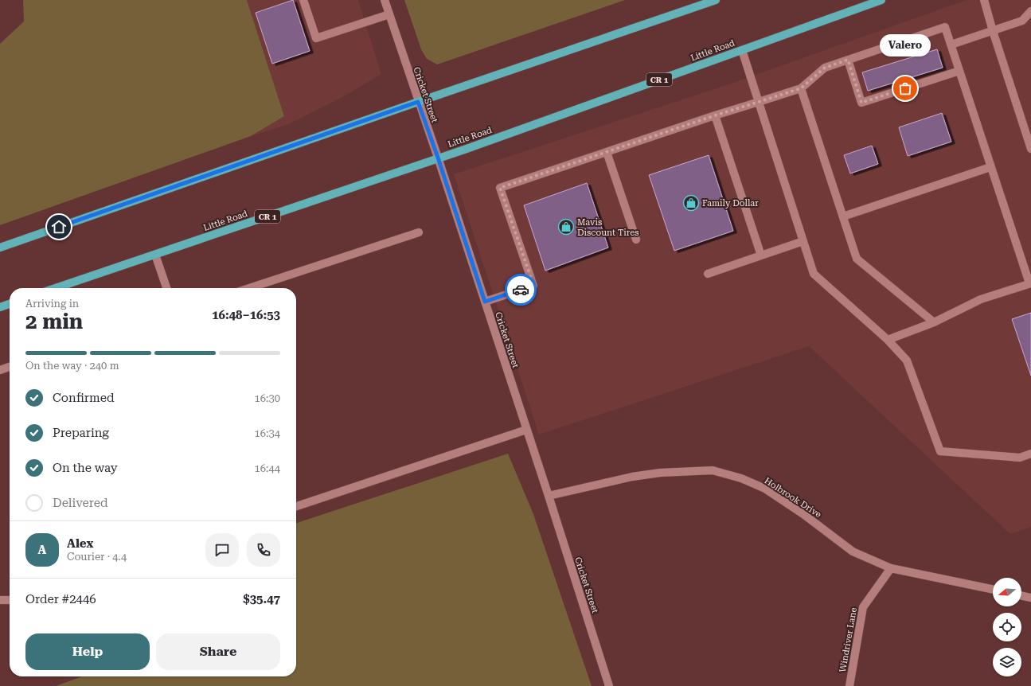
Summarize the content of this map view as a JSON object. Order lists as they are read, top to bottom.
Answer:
{
  "streets": {
    "main road": ["Little Road", "CR 1"],
    "street": ["Cricket Street", "Holbrook Drive", "Windriver Lane"]
  },
  "crossings": [
    ["Little Road", "Cricket Street"],
    ["Cricket Street", "Holbrook Drive"],
    ["Holbrook Drive", "Windriver Lane"]
  ],
  "places": {
    "other": ["Valero"],
    "shop": ["Family Dollar", "Mavis Discount Tires"]
  },
  "north": "left",
  "page": {
    "bubble": "Valero",
    "heading": ["2 min", "Arriving in", "16:48–16:53"],
    "panel": [
      "Alex",
      "Courier · 4.4",
      "Order #2446",
      "$35.47"
    ],
    "bar": "On the way · 240 m",
    "list": [
      ["Confirmed", "16:30"],
      ["Preparing", "16:34"],
      ["On the way", "16:44"],
      "Delivered"
    ],
    "round": "A",
    "buttons": ["Help", "Share"]
  }
}
